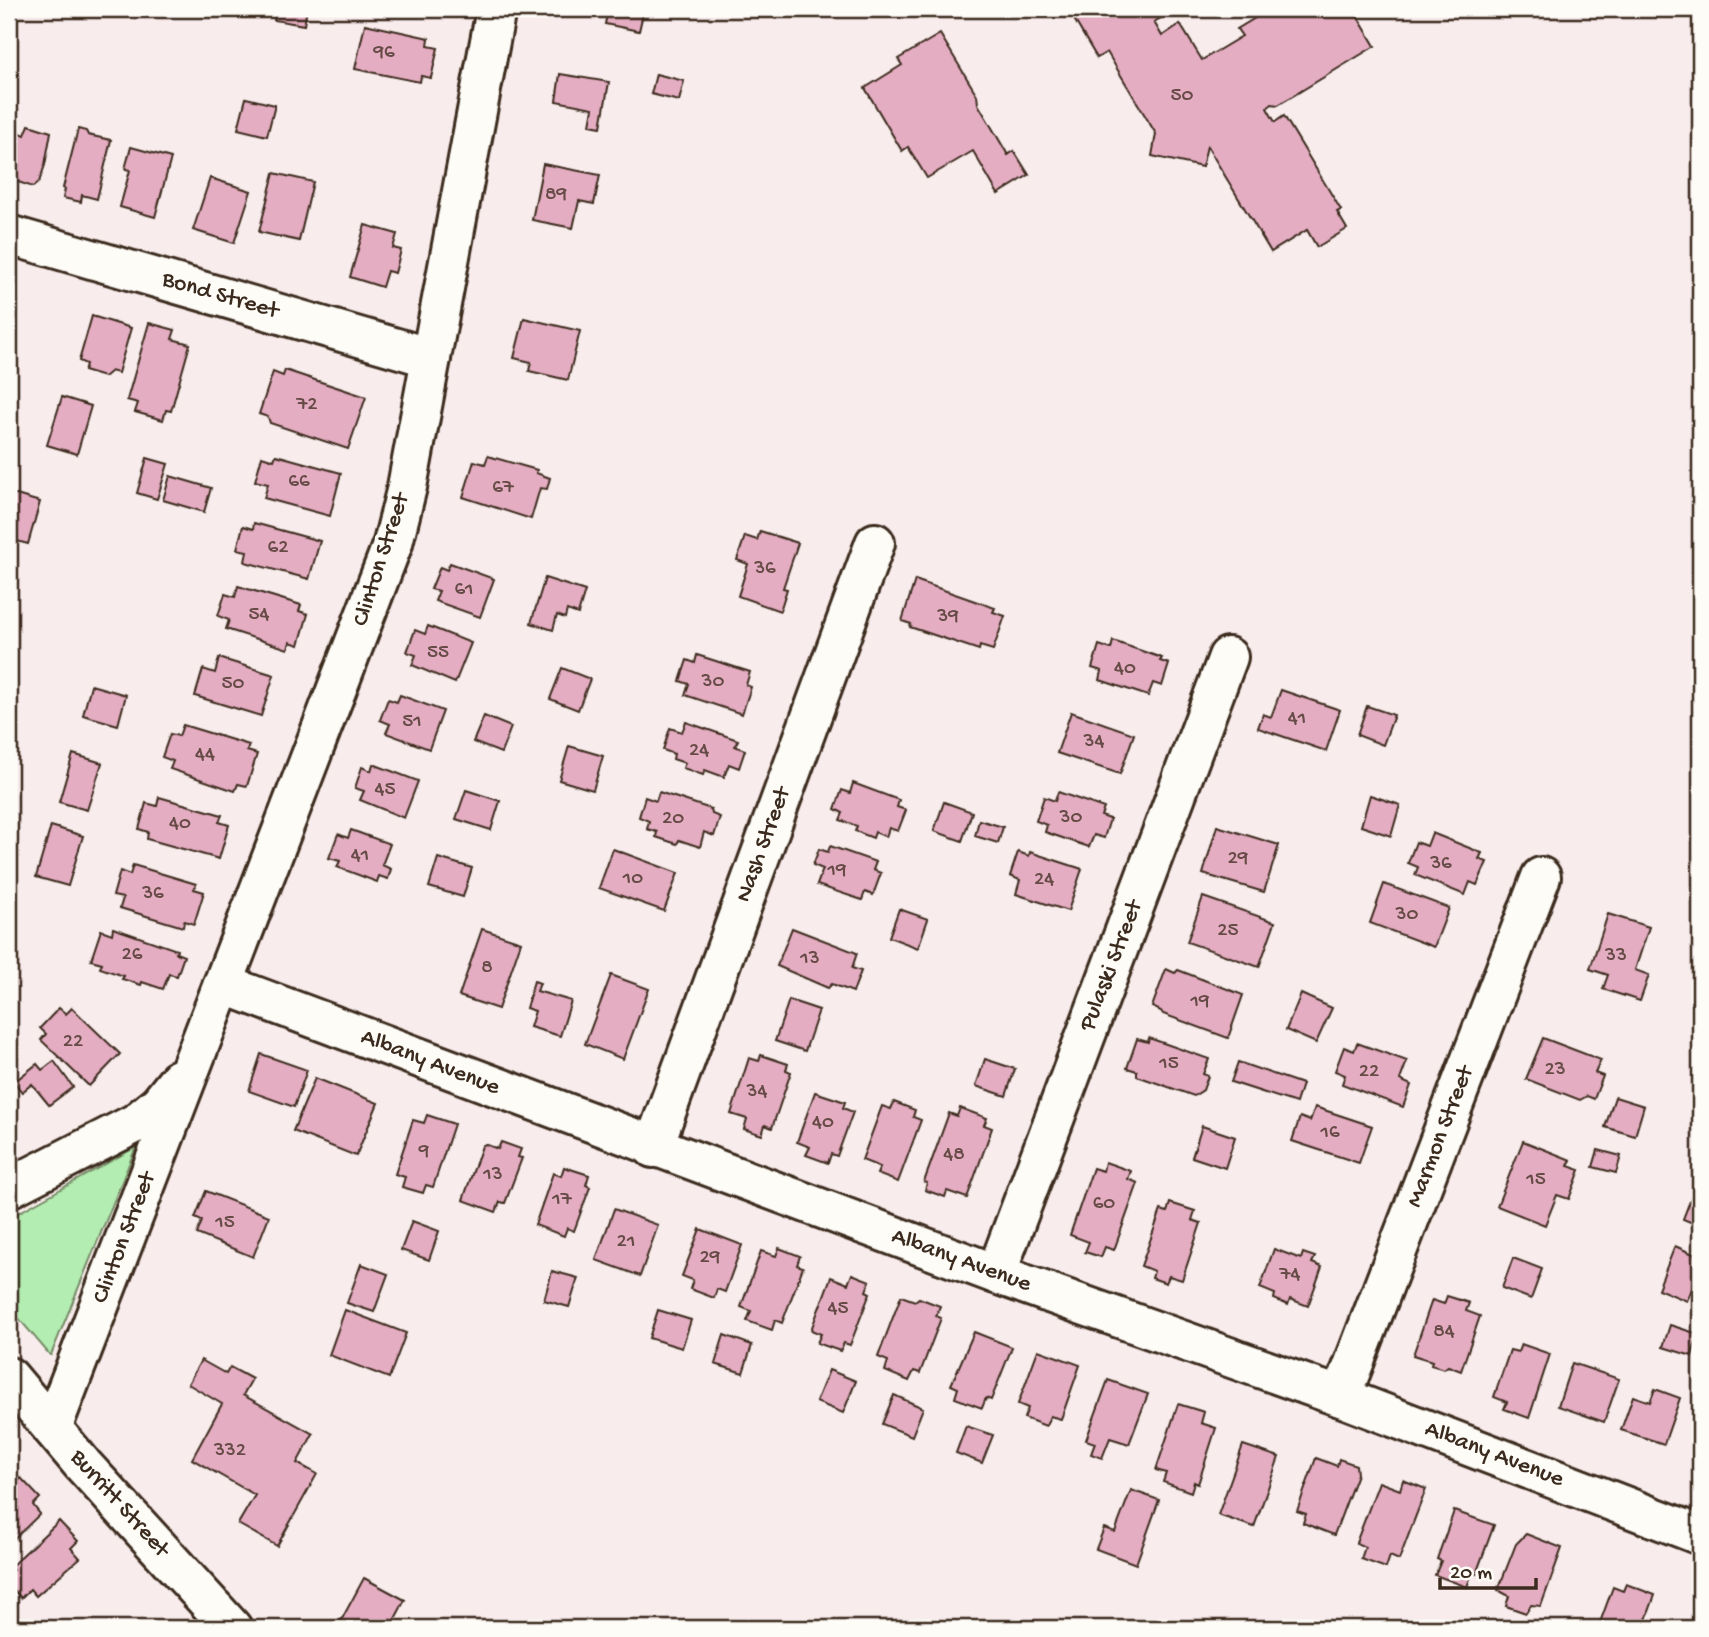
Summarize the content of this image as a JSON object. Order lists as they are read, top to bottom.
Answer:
{
  "streets": {
    "street": [
      "Bond Street",
      "Clinton Street",
      "Nash Street",
      "Pulaski Street",
      "Albany Avenue",
      "Marmon Street",
      "Burritt Street"
    ]
  },
  "crossings": [
    ["Bond Street", "Clinton Street"],
    ["Clinton Street", "Albany Avenue"],
    ["Clinton Street", "Burritt Street"],
    ["Nash Street", "Albany Avenue"],
    ["Pulaski Street", "Albany Avenue"],
    ["Albany Avenue", "Marmon Street"]
  ],
  "house_numbers": [
    "96",
    "50",
    "89",
    "72",
    "66",
    "67",
    "62",
    "36",
    "61",
    "54",
    "39",
    "55",
    "40",
    "30",
    "50",
    "41",
    "51",
    "34",
    "24",
    "44",
    "45",
    "30",
    "20",
    "40",
    "41",
    "29",
    "36",
    "19",
    "10",
    "24",
    "36",
    "30",
    "25",
    "26",
    "33",
    "13",
    "8",
    "19",
    "22",
    "15",
    "23",
    "22",
    "34",
    "40",
    "16",
    "9",
    "48",
    "13",
    "15",
    "17",
    "60",
    "15",
    "21",
    "29",
    "74",
    "45",
    "84",
    "332"
  ],
  "scale_bar": "20 m"
}
